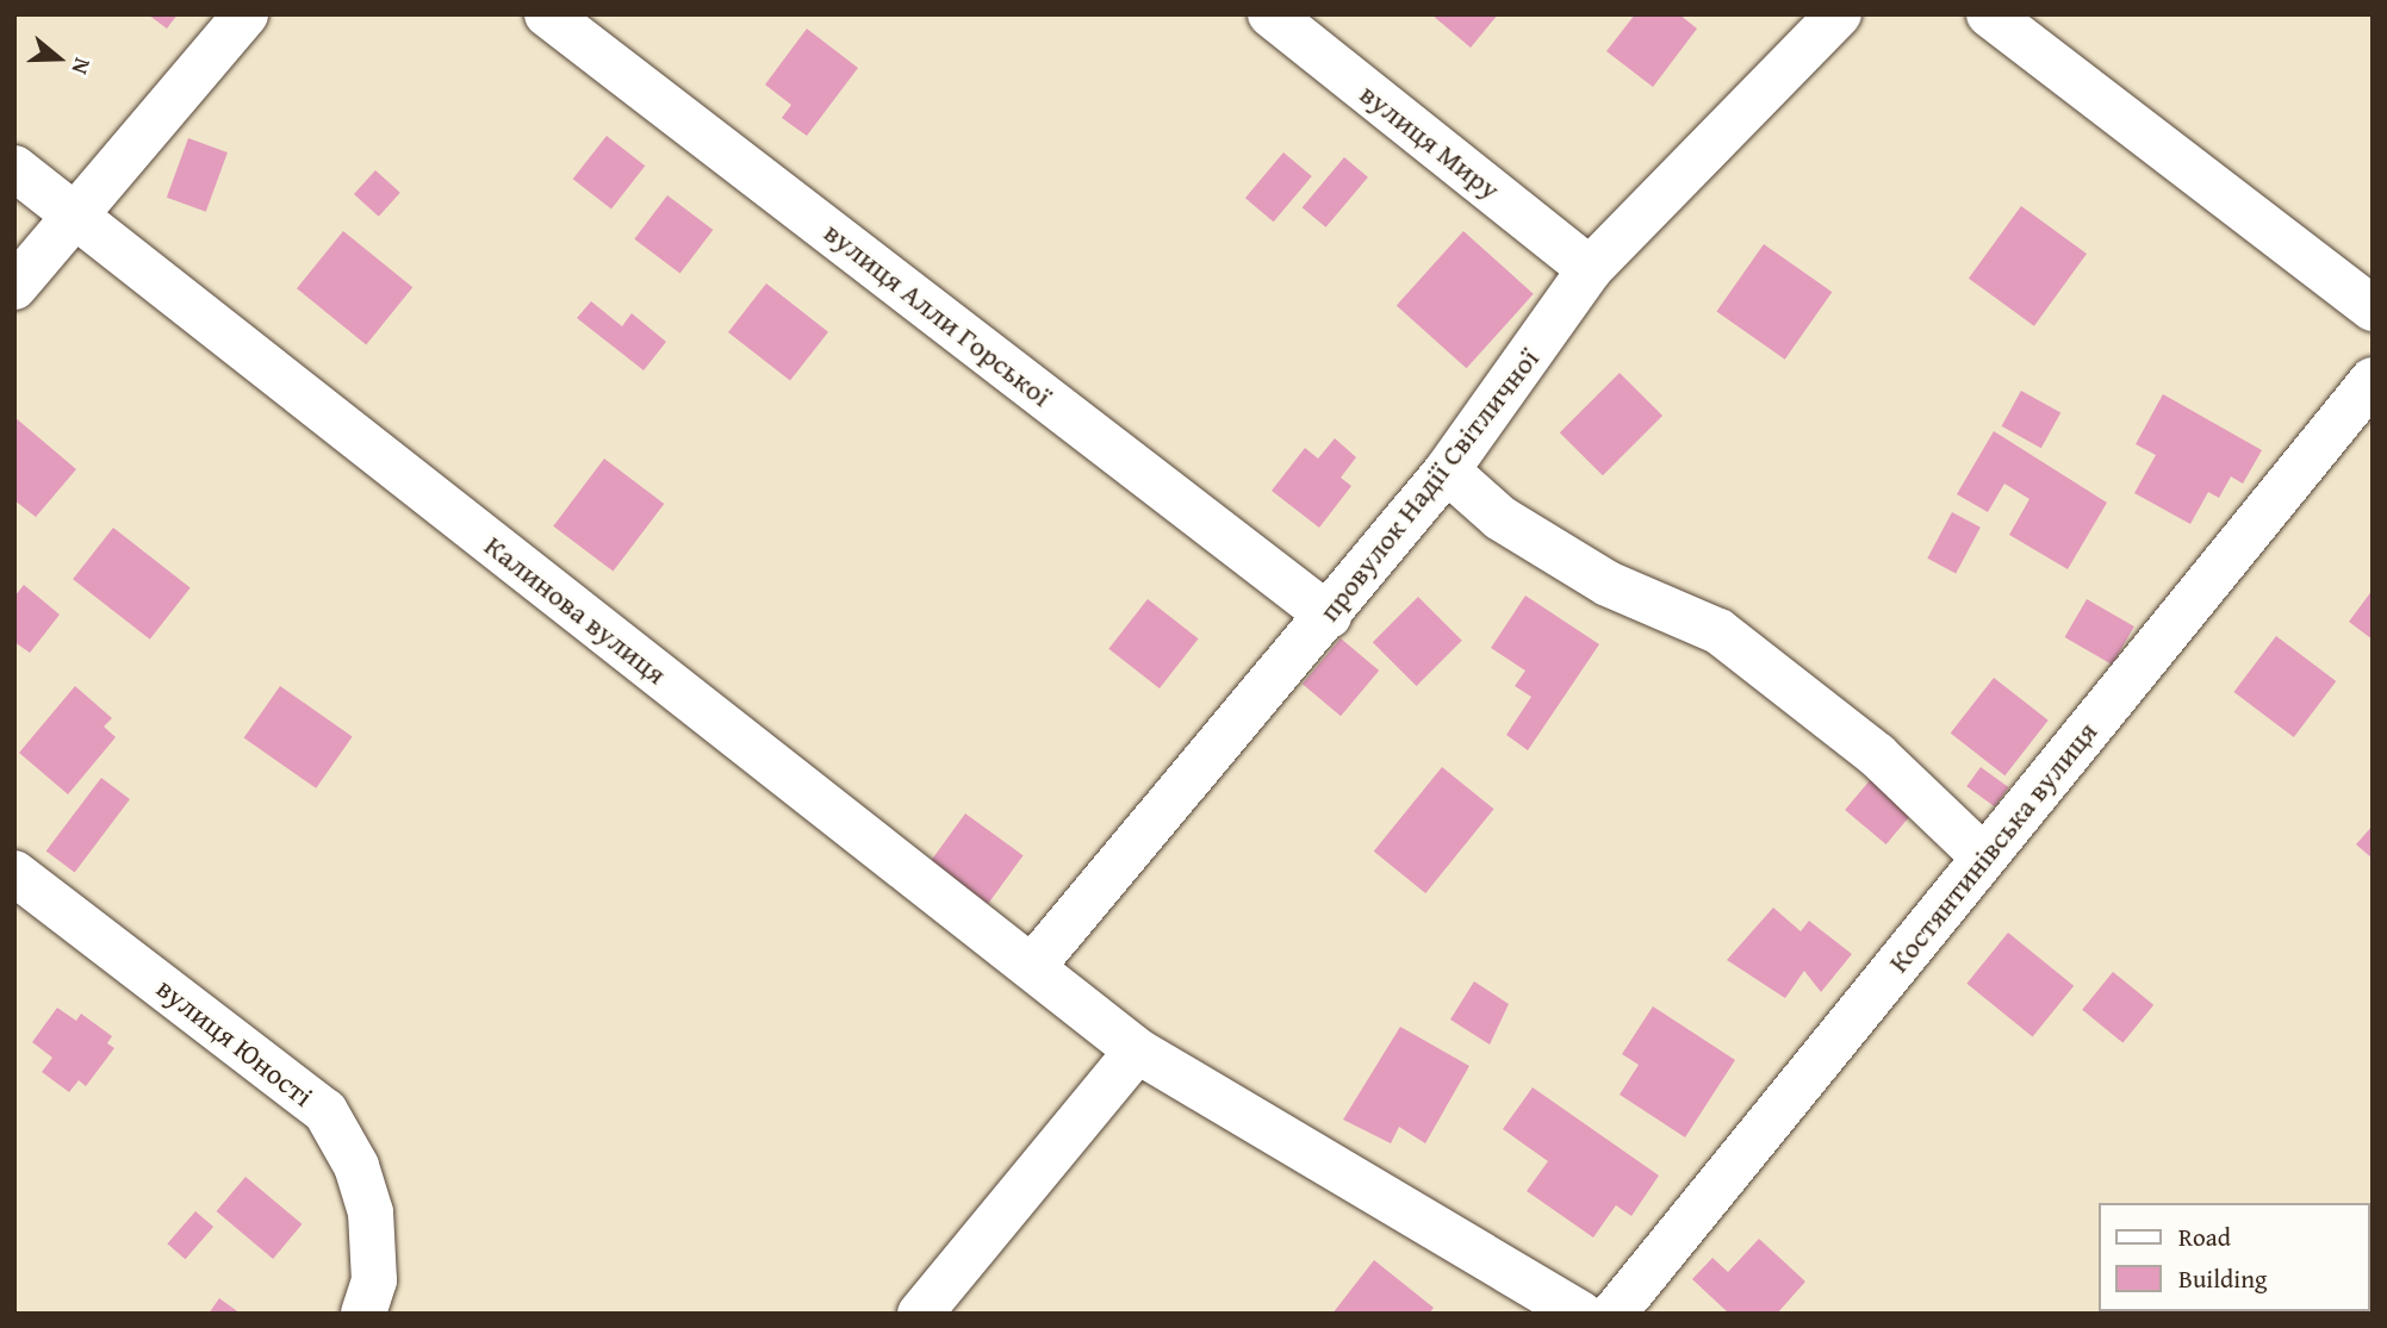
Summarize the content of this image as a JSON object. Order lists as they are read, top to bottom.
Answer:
{
  "streets": {
    "street": [
      "вулиця Миру",
      "вулиця Алли Горської",
      "провулок Надії Світличної",
      "Калинова вулиця",
      "Костянтинівська вулиця",
      "вулиця Юності"
    ]
  },
  "crossings": [
    ["вулиця Миру", "провулок Надії Світличної"],
    ["вулиця Алли Горської", "провулок Надії Світличної"],
    ["провулок Надії Світличної", "Калинова вулиця"]
  ],
  "legend": ["Road", "Building"],
  "north": "right"
}
